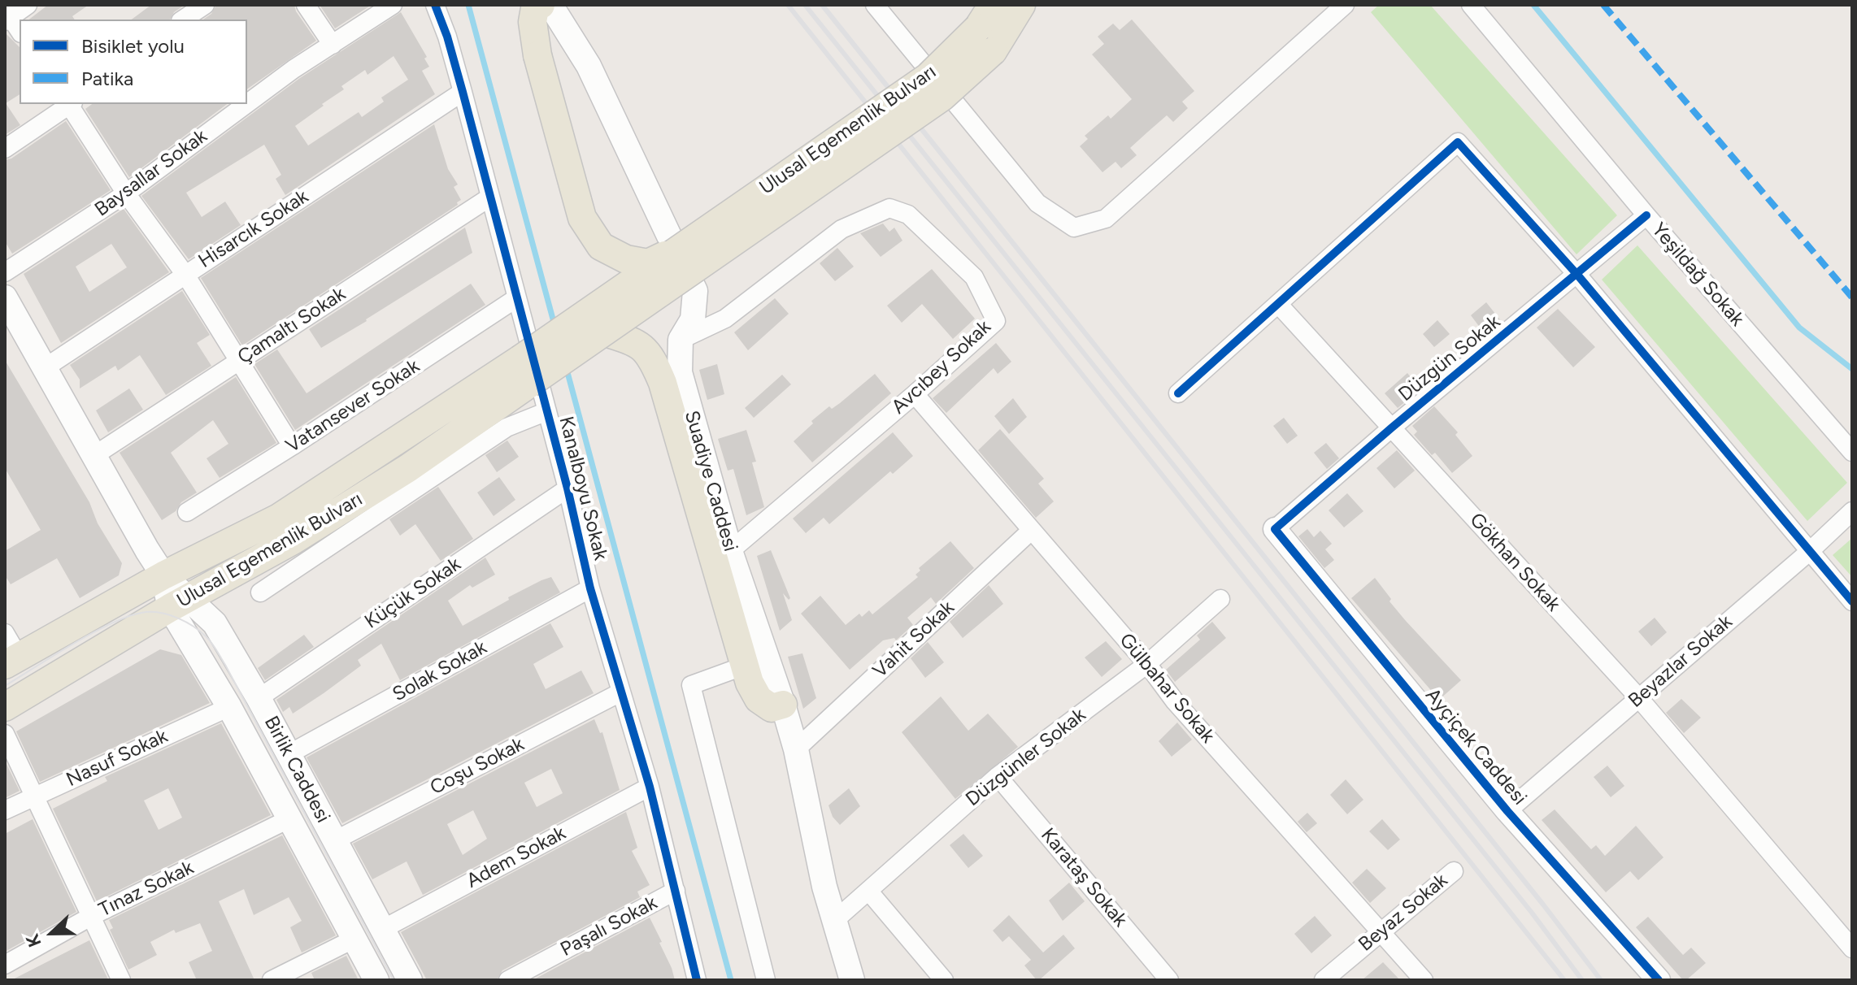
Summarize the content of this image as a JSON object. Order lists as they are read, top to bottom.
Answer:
{
  "streets": {
    "main road": ["Ulusal Egemenlik Bulvarı", "Suadiye Caddesi", "Birlik Caddesi"],
    "street": [
      "Baysallar Sokak",
      "Hisarcık Sokak",
      "Yeşildağ Sokak",
      "Çamaltı Sokak",
      "Düzgün Sokak",
      "Avcıbey Sokak",
      "Vatansever Sokak",
      "Kanalboyu Sokak",
      "Gökhan Sokak",
      "Küçük Sokak",
      "Vahit Sokak",
      "Beyazlar Sokak",
      "Solak Sokak",
      "Gülbahar Sokak",
      "Ayçiçek Caddesi",
      "Düzgünler Sokak",
      "Nasuf Sokak",
      "Coşu Sokak",
      "Adem Sokak",
      "Karataş Sokak",
      "Tınaz Sokak",
      "Beyaz Sokak",
      "Paşalı Sokak"
    ]
  },
  "crossings": [
    ["Ulusal Egemenlik Bulvarı", "Birlik Caddesi"],
    ["Hisarcık Sokak", "Kanalboyu Sokak"],
    ["Hisarcık Sokak", "Birlik Caddesi"],
    ["Yeşildağ Sokak", "Düzgün Sokak"],
    ["Çamaltı Sokak", "Kanalboyu Sokak"],
    ["Çamaltı Sokak", "Birlik Caddesi"],
    ["Düzgün Sokak", "Gökhan Sokak"],
    ["Düzgün Sokak", "Ayçiçek Caddesi"],
    ["Avcıbey Sokak", "Suadiye Caddesi"],
    ["Avcıbey Sokak", "Gülbahar Sokak"],
    ["Vatansever Sokak", "Kanalboyu Sokak"],
    ["Suadiye Caddesi", "Vahit Sokak"],
    ["Suadiye Caddesi", "Düzgünler Sokak"],
    ["Kanalboyu Sokak", "Küçük Sokak"],
    ["Kanalboyu Sokak", "Solak Sokak"],
    ["Kanalboyu Sokak", "Coşu Sokak"],
    ["Kanalboyu Sokak", "Adem Sokak"],
    ["Kanalboyu Sokak", "Paşalı Sokak"],
    ["Gökhan Sokak", "Beyazlar Sokak"],
    ["Küçük Sokak", "Birlik Caddesi"],
    ["Vahit Sokak", "Gülbahar Sokak"],
    ["Beyazlar Sokak", "Ayçiçek Caddesi"],
    ["Solak Sokak", "Birlik Caddesi"],
    ["Gülbahar Sokak", "Düzgünler Sokak"],
    ["Gülbahar Sokak", "Beyaz Sokak"],
    ["Düzgünler Sokak", "Karataş Sokak"],
    ["Nasuf Sokak", "Birlik Caddesi"],
    ["Coşu Sokak", "Birlik Caddesi"],
    ["Birlik Caddesi", "Adem Sokak"],
    ["Birlik Caddesi", "Tınaz Sokak"]
  ],
  "legend": ["Bisiklet yolu", "Patika"],
  "north": "left"
}
